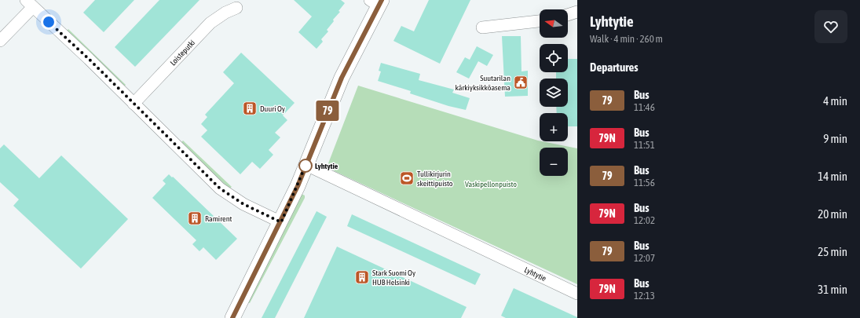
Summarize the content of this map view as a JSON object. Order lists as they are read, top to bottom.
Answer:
{
  "streets": {
    "street": ["Loisteputki", "Lyhtytie"]
  },
  "parks": ["Vaskipellonpuisto"],
  "places": {
    "public building": ["Suutarilan kärkiyksikköasema"],
    "building": ["Duuri Oy", "Ramirent", "Stark Suomi Oy HUB Helsinki"],
    "other": ["Lyhtytie"],
    "sports": ["Tullikirjurin skeittipuisto"]
  },
  "lines": ["bus line 79"],
  "north": "left",
  "page": {
    "on_map": "79",
    "heading": [
      ["Lyhtytie", "Walk · 4 min · 260 m"],
      "Departures"
    ],
    "map_buttons": ["+", "−"],
    "list": [
      {
        "mark": "79",
        "name": "Bus",
        "note": "11:46",
        "value": "4 min"
      },
      {
        "mark": "79N",
        "name": "Bus",
        "note": "11:51",
        "value": "9 min"
      },
      {
        "mark": "79",
        "name": "Bus",
        "note": "11:56",
        "value": "14 min"
      },
      {
        "mark": "79N",
        "name": "Bus",
        "note": "12:02",
        "value": "20 min"
      },
      {
        "mark": "79",
        "name": "Bus",
        "note": "12:07",
        "value": "25 min"
      },
      {
        "mark": "79N",
        "name": "Bus",
        "note": "12:13",
        "value": "31 min"
      }
    ]
  }
}
